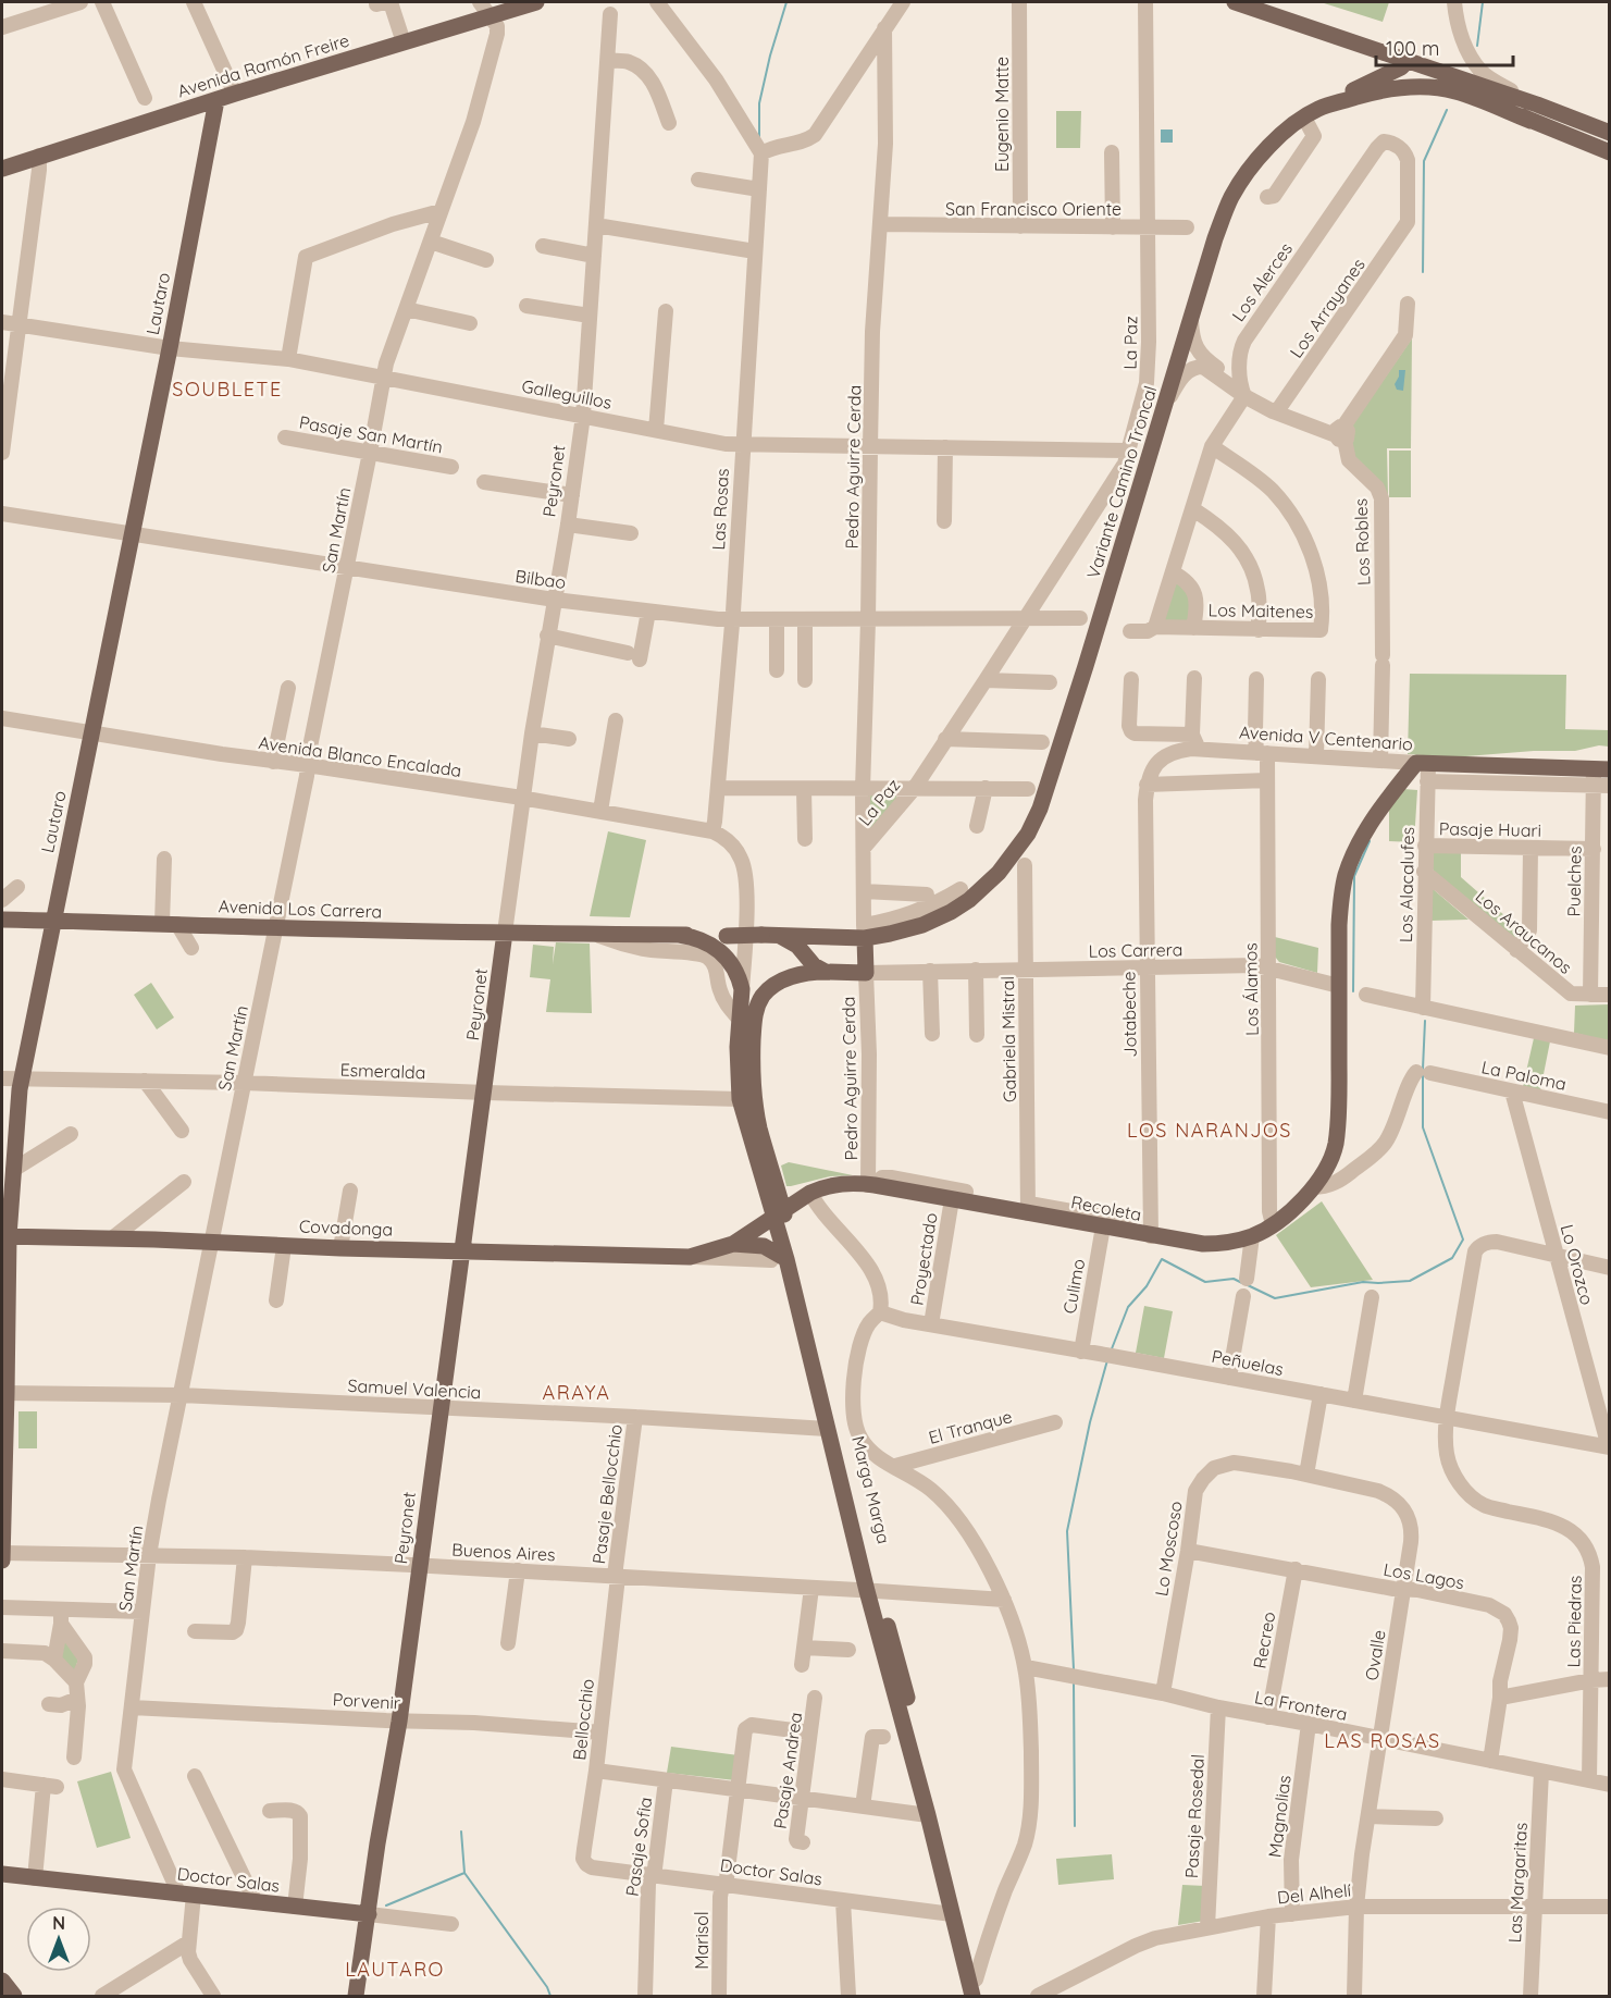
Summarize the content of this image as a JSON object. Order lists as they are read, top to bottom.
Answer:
{
  "streets": {
    "main road": [
      "Avenida Ramón Freire",
      "Lautaro",
      "Peyronet",
      "Variante Camino Troncal",
      "Avenida V Centenario",
      "Avenida Los Carrera",
      "Recoleta",
      "Covadonga",
      "Marga Marga",
      "Doctor Salas"
    ],
    "street": [
      "Eugenio Matte",
      "San Francisco Oriente",
      "Los Alerces",
      "Los Arrayanes",
      "La Paz",
      "Galleguillos",
      "Pasaje San Martín",
      "Pedro Aguirre Cerda",
      "Las Rosas",
      "San Martín",
      "Los Robles",
      "Bilbao",
      "Los Maitenes",
      "Avenida Blanco Encalada",
      "Pasaje Huari",
      "Puelches",
      "Los Alacalufes",
      "Los Araucanos",
      "Los Carrera",
      "Los Álamos",
      "Jotabeche",
      "Gabriela Mistral",
      "Esmeralda",
      "La Paloma",
      "Proyectado",
      "Lo Orozco",
      "Culimo",
      "Peñuelas",
      "Samuel Valencia",
      "El Tranque",
      "Pasaje Bellocchio",
      "Lo Moscoso",
      "Buenos Aires",
      "Los Lagos",
      "Las Piedras",
      "Recreo",
      "Ovalle",
      "Porvenir",
      "La Frontera",
      "Bellocchio",
      "Pasaje Andrea",
      "Pasaje Rosedal",
      "Magnolias",
      "Pasaje Sofia",
      "Las Margaritas",
      "Del Alhelí",
      "Marisol"
    ]
  },
  "crossings": [
    ["Avenida Ramón Freire", "Lautaro"],
    ["Avenida Ramón Freire", "San Martín"],
    ["Eugenio Matte", "San Francisco Oriente"],
    ["San Francisco Oriente", "La Paz"],
    ["San Francisco Oriente", "Pedro Aguirre Cerda"],
    ["Los Alerces", "Los Arrayanes"],
    ["Los Alerces", "Los Maitenes"],
    ["Lautaro", "Galleguillos"],
    ["Lautaro", "Bilbao"],
    ["Lautaro", "Avenida Blanco Encalada"],
    ["Lautaro", "Avenida Los Carrera"],
    ["Lautaro", "Esmeralda"],
    ["Lautaro", "Covadonga"],
    ["Lautaro", "Samuel Valencia"],
    ["Lautaro", "Buenos Aires"],
    ["La Paz", "Galleguillos"],
    ["La Paz", "Pedro Aguirre Cerda"],
    ["La Paz", "Bilbao"],
    ["Galleguillos", "Pedro Aguirre Cerda"],
    ["Galleguillos", "Peyronet"],
    ["Galleguillos", "Las Rosas"],
    ["Galleguillos", "San Martín"],
    ["Pasaje San Martín", "San Martín"],
    ["Pedro Aguirre Cerda", "Variante Camino Troncal"],
    ["Pedro Aguirre Cerda", "Bilbao"],
    ["Pedro Aguirre Cerda", "Los Carrera"],
    ["Pedro Aguirre Cerda", "Recoleta"],
    ["Peyronet", "Bilbao"],
    ["Peyronet", "Avenida Blanco Encalada"],
    ["Peyronet", "Avenida Los Carrera"],
    ["Peyronet", "Esmeralda"],
    ["Peyronet", "Covadonga"],
    ["Peyronet", "Samuel Valencia"],
    ["Peyronet", "Buenos Aires"],
    ["Peyronet", "Porvenir"],
    ["Peyronet", "Doctor Salas"],
    ["Variante Camino Troncal", "Avenida Los Carrera"],
    ["Las Rosas", "Bilbao"],
    ["Las Rosas", "Avenida Blanco Encalada"],
    ["Las Rosas", "Marga Marga"],
    ["San Martín", "Bilbao"],
    ["San Martín", "Avenida Blanco Encalada"],
    ["San Martín", "Avenida Los Carrera"],
    ["San Martín", "Esmeralda"],
    ["San Martín", "Covadonga"],
    ["San Martín", "Samuel Valencia"],
    ["San Martín", "Buenos Aires"],
    ["San Martín", "Porvenir"],
    ["San Martín", "Doctor Salas"],
    ["Los Robles", "Avenida V Centenario"],
    ["Avenida V Centenario", "Puelches"],
    ["Avenida V Centenario", "Los Alacalufes"],
    ["Avenida V Centenario", "Los Álamos"],
    ["Avenida V Centenario", "Jotabeche"],
    ["Avenida V Centenario", "Recoleta"],
    ["Avenida Blanco Encalada", "Marga Marga"],
    ["Pasaje Huari", "Puelches"],
    ["Pasaje Huari", "Los Alacalufes"],
    ["Puelches", "Los Araucanos"],
    ["Los Alacalufes", "Los Araucanos"],
    ["Los Alacalufes", "Recoleta"],
    ["Avenida Los Carrera", "Marga Marga"],
    ["Los Carrera", "Los Álamos"],
    ["Los Carrera", "Jotabeche"],
    ["Los Carrera", "Gabriela Mistral"],
    ["Los Carrera", "Recoleta"],
    ["Los Álamos", "Recoleta"],
    ["Jotabeche", "Recoleta"],
    ["Gabriela Mistral", "Recoleta"],
    ["Esmeralda", "Marga Marga"],
    ["La Paloma", "Recoleta"],
    ["La Paloma", "Lo Orozco"],
    ["Recoleta", "Covadonga"],
    ["Recoleta", "Proyectado"],
    ["Recoleta", "Culimo"],
    ["Recoleta", "Marga Marga"],
    ["Covadonga", "Marga Marga"],
    ["Proyectado", "Peñuelas"],
    ["Lo Orozco", "Peñuelas"],
    ["Lo Orozco", "Las Piedras"],
    ["Culimo", "Peñuelas"],
    ["Peñuelas", "Las Piedras"],
    ["Samuel Valencia", "Marga Marga"],
    ["Samuel Valencia", "Pasaje Bellocchio"],
    ["Marga Marga", "Buenos Aires"],
    ["Marga Marga", "Doctor Salas"],
    ["Pasaje Bellocchio", "Buenos Aires"],
    ["Pasaje Bellocchio", "Bellocchio"],
    ["Lo Moscoso", "Los Lagos"],
    ["Lo Moscoso", "Ovalle"],
    ["Lo Moscoso", "La Frontera"],
    ["Buenos Aires", "Bellocchio"],
    ["Los Lagos", "Recreo"],
    ["Los Lagos", "Ovalle"],
    ["Los Lagos", "La Frontera"],
    ["Las Piedras", "La Frontera"],
    ["Recreo", "La Frontera"],
    ["Ovalle", "La Frontera"],
    ["Ovalle", "Del Alhelí"],
    ["Porvenir", "Bellocchio"],
    ["La Frontera", "Pasaje Rosedal"],
    ["La Frontera", "Magnolias"],
    ["La Frontera", "Las Margaritas"],
    ["Bellocchio", "Doctor Salas"],
    ["Pasaje Andrea", "Marisol"],
    ["Pasaje Rosedal", "Del Alhelí"],
    ["Magnolias", "Del Alhelí"],
    ["Pasaje Sofia", "Doctor Salas"],
    ["Doctor Salas", "Marisol"],
    ["Las Margaritas", "Del Alhelí"]
  ],
  "districts": [
    "SOUBLETE",
    "LOS NARANJOS",
    "ARAYA",
    "LAS ROSAS",
    "LAUTARO"
  ],
  "scale_bar": "100 m",
  "north": "top"
}
